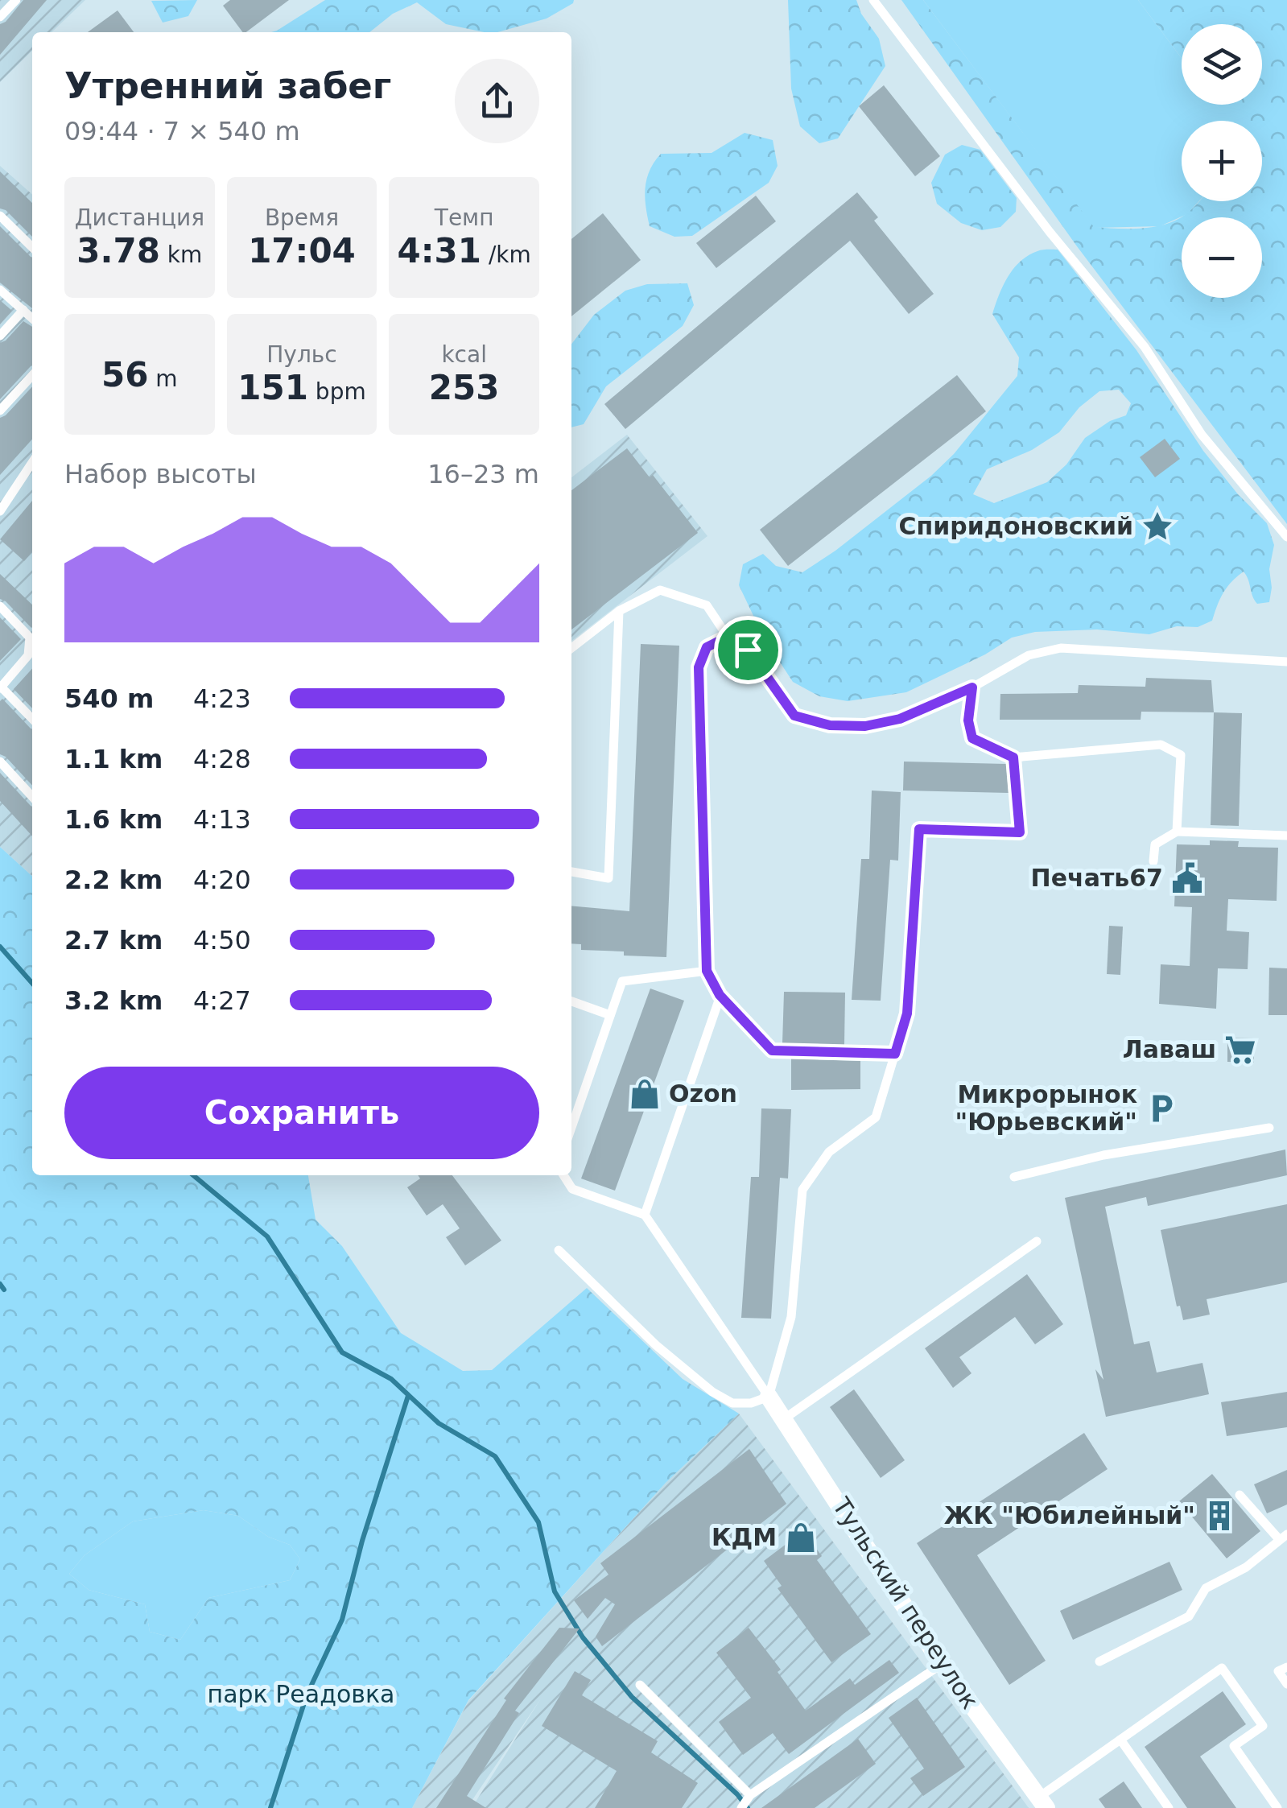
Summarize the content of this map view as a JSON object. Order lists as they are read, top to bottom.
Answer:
{
  "streets": {
    "street": ["Тульский переулок"]
  },
  "parks": ["парк Реадовка"],
  "places": {
    "place": ["Спиридоновский"],
    "public building": ["Печать67"],
    "supermarket": ["Лаваш"],
    "shop": ["Ozon", "КДМ"],
    "parking": ["Микрорынок \"Юрьевский\""],
    "building": ["ЖК \"Юбилейный\""]
  },
  "page": {
    "map_buttons": ["+", "−"],
    "heading": ["Утренний забег", "09:44 · 7 × 540 m"],
    "stats": [
      ["Дистанция", "3.78 km"],
      ["Время", "17:04"],
      ["Темп", "4:31 /km"],
      ["56 m"],
      ["Пульс", "151 bpm"],
      ["kcal", "253"]
    ],
    "chart": ["Набор высоты", "16–23 m"],
    "list": [
      {
        "name": "540 m",
        "note": "4:23"
      },
      {
        "name": "1.1 km",
        "note": "4:28"
      },
      {
        "name": "1.6 km",
        "note": "4:13"
      },
      {
        "name": "2.2 km",
        "note": "4:20"
      },
      {
        "name": "2.7 km",
        "note": "4:50"
      },
      {
        "name": "3.2 km",
        "note": "4:27"
      }
    ],
    "buttons": "Сохранить"
  }
}
